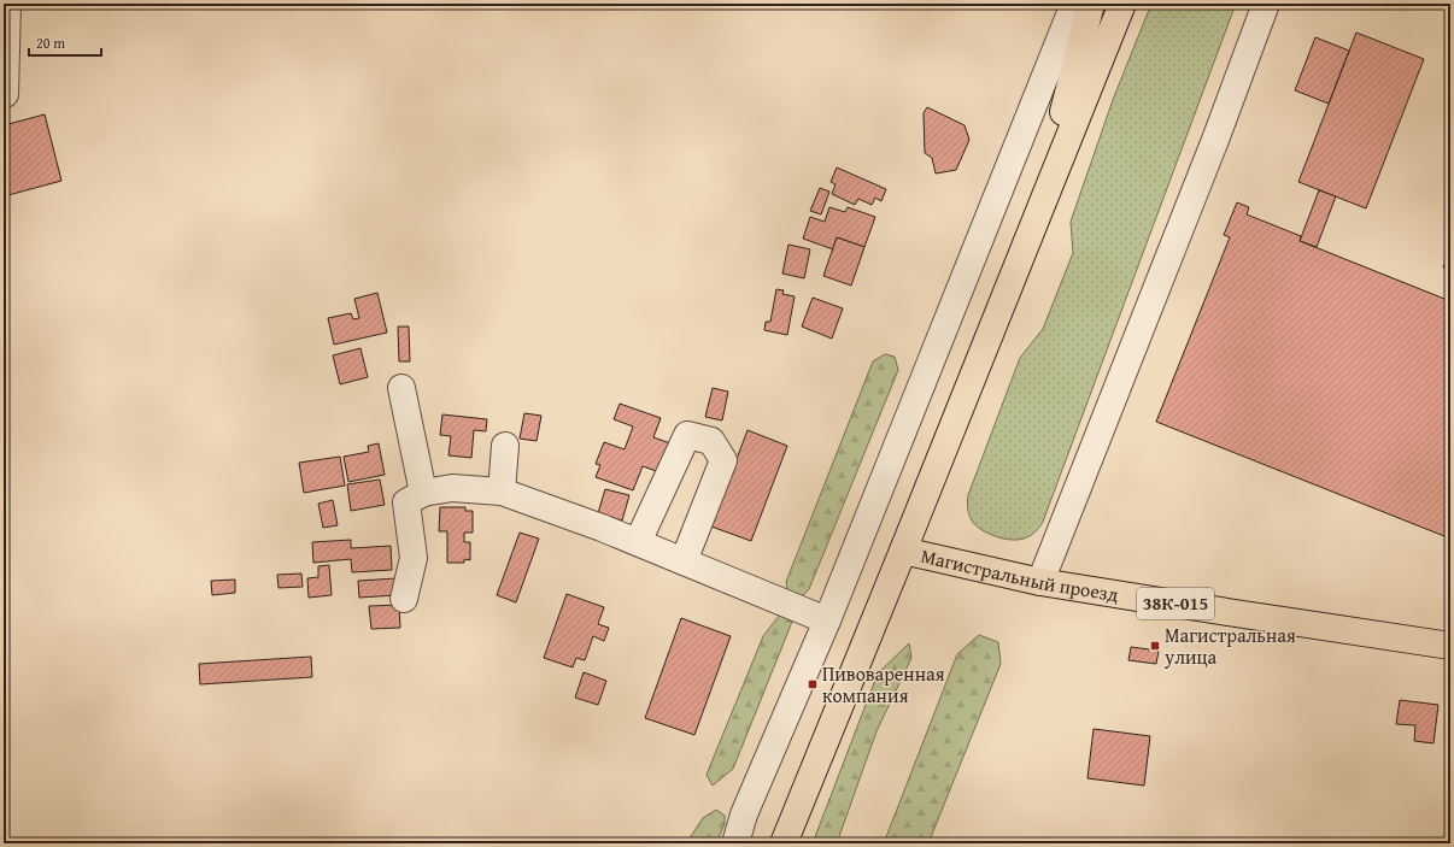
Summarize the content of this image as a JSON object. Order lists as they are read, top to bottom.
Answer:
{
  "streets": {
    "main road": ["Магистральный проезд", "38К-015"]
  },
  "places": {
    "transit": ["Магистральная улица", "Пивоваренная компания"]
  },
  "scale_bar": "20 m"
}
